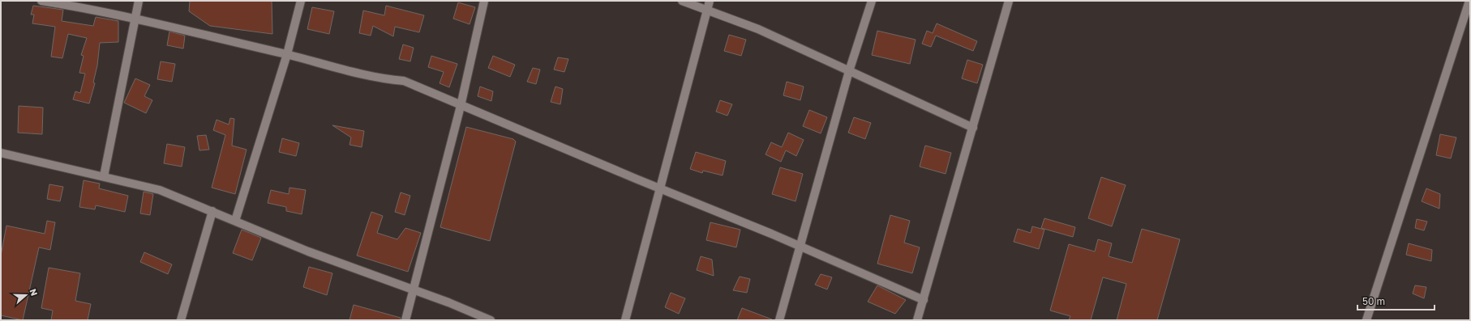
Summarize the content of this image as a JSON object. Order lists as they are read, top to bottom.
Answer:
{
  "scale_bar": "50 m",
  "north": "right"
}
